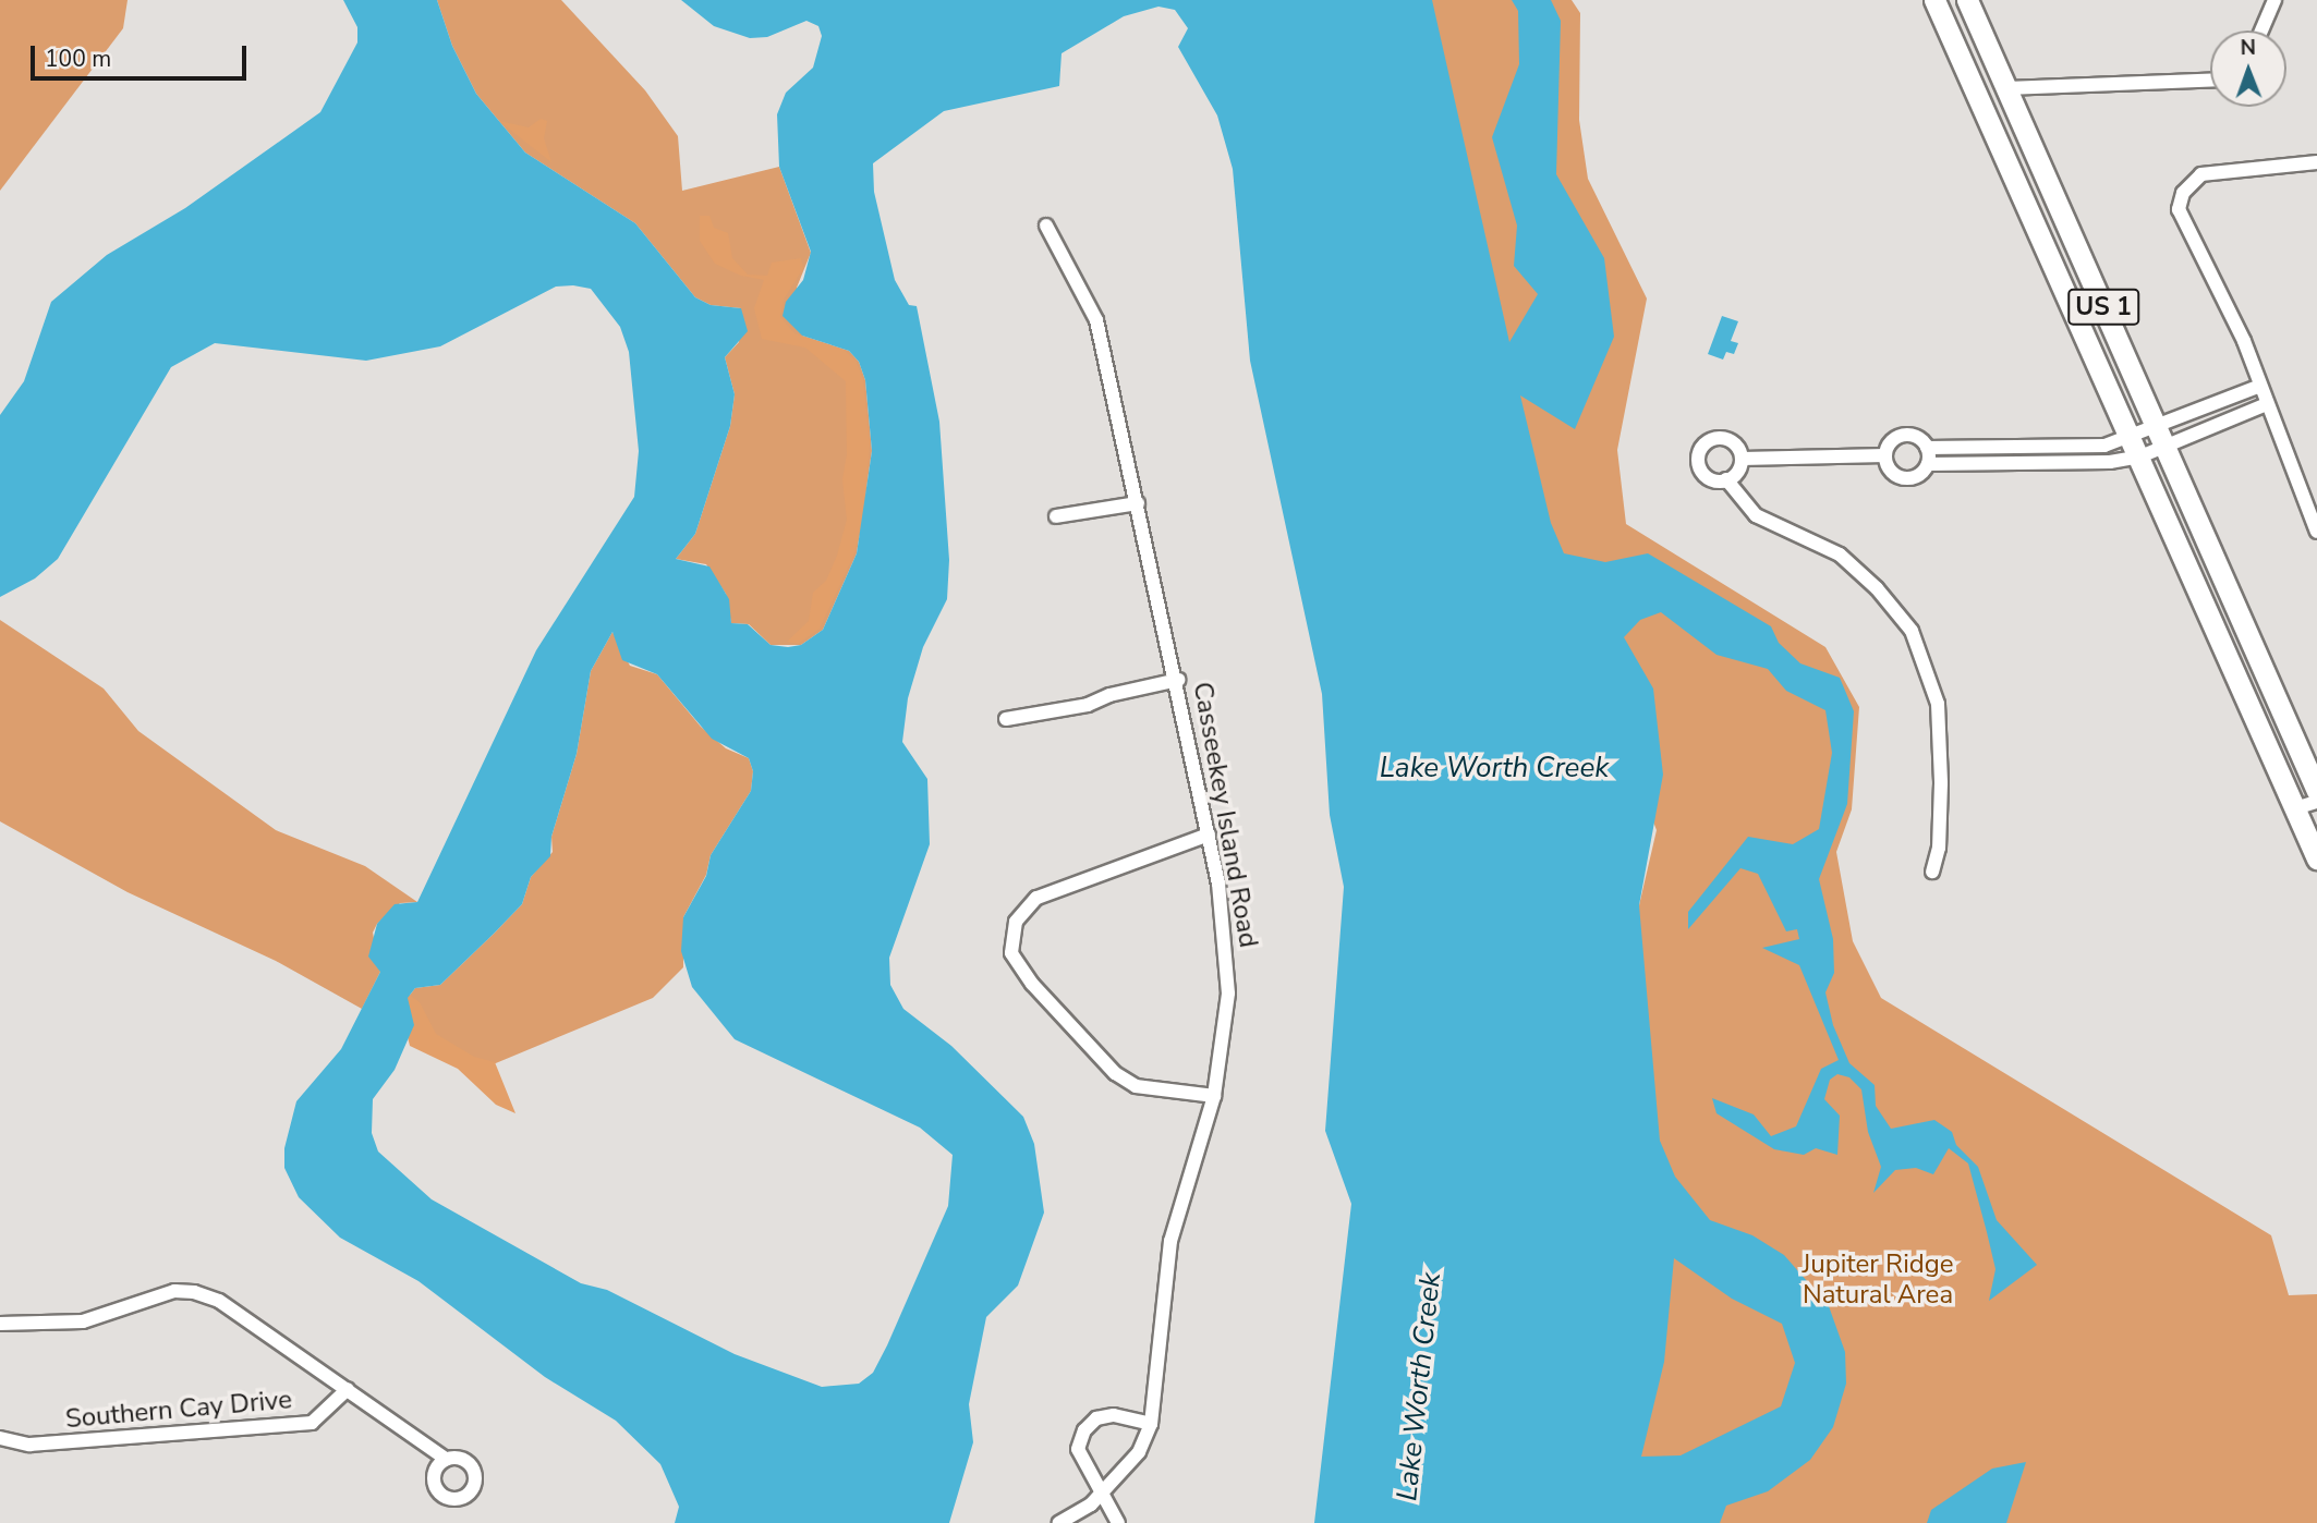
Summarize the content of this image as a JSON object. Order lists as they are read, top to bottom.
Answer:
{
  "streets": {
    "main road": ["US 1"],
    "street": ["Casseekey Island Road", "Southern Cay Drive"]
  },
  "water": ["Lake Worth Creek"],
  "parks": ["Jupiter Ridge Natural Area"],
  "scale_bar": "100 m",
  "north": "top"
}
